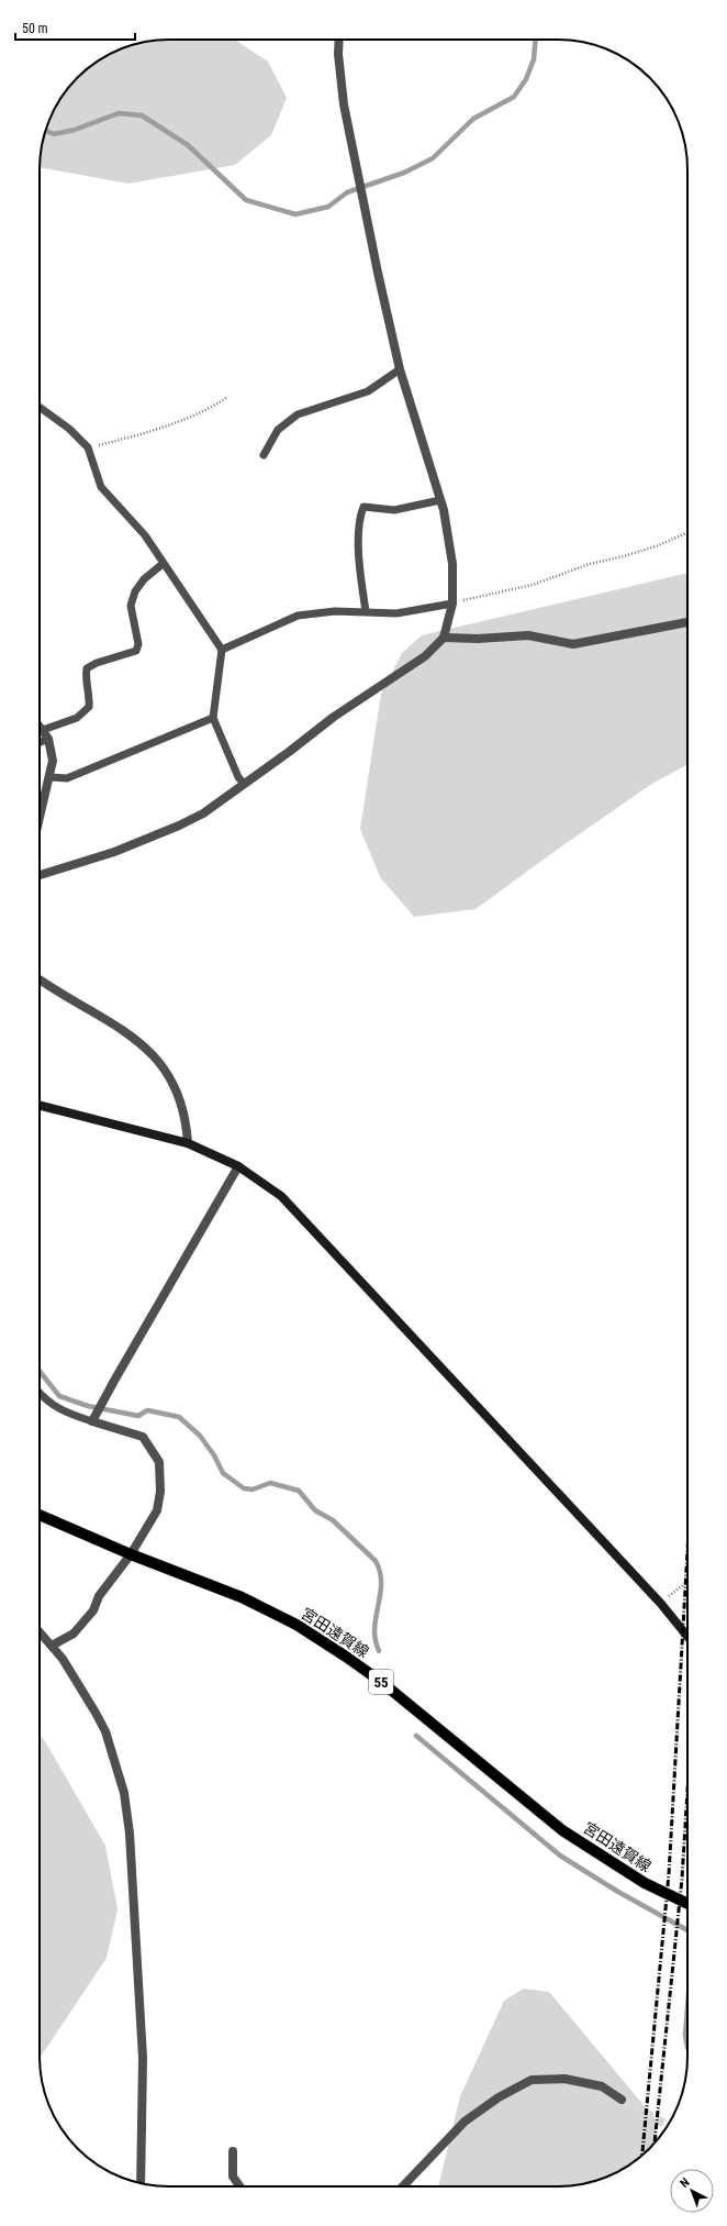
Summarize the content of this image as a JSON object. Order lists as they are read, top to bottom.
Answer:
{
  "streets": {
    "main road": ["宮田遠賀線", "55"]
  },
  "scale_bar": "50 m",
  "north": "top left"
}
